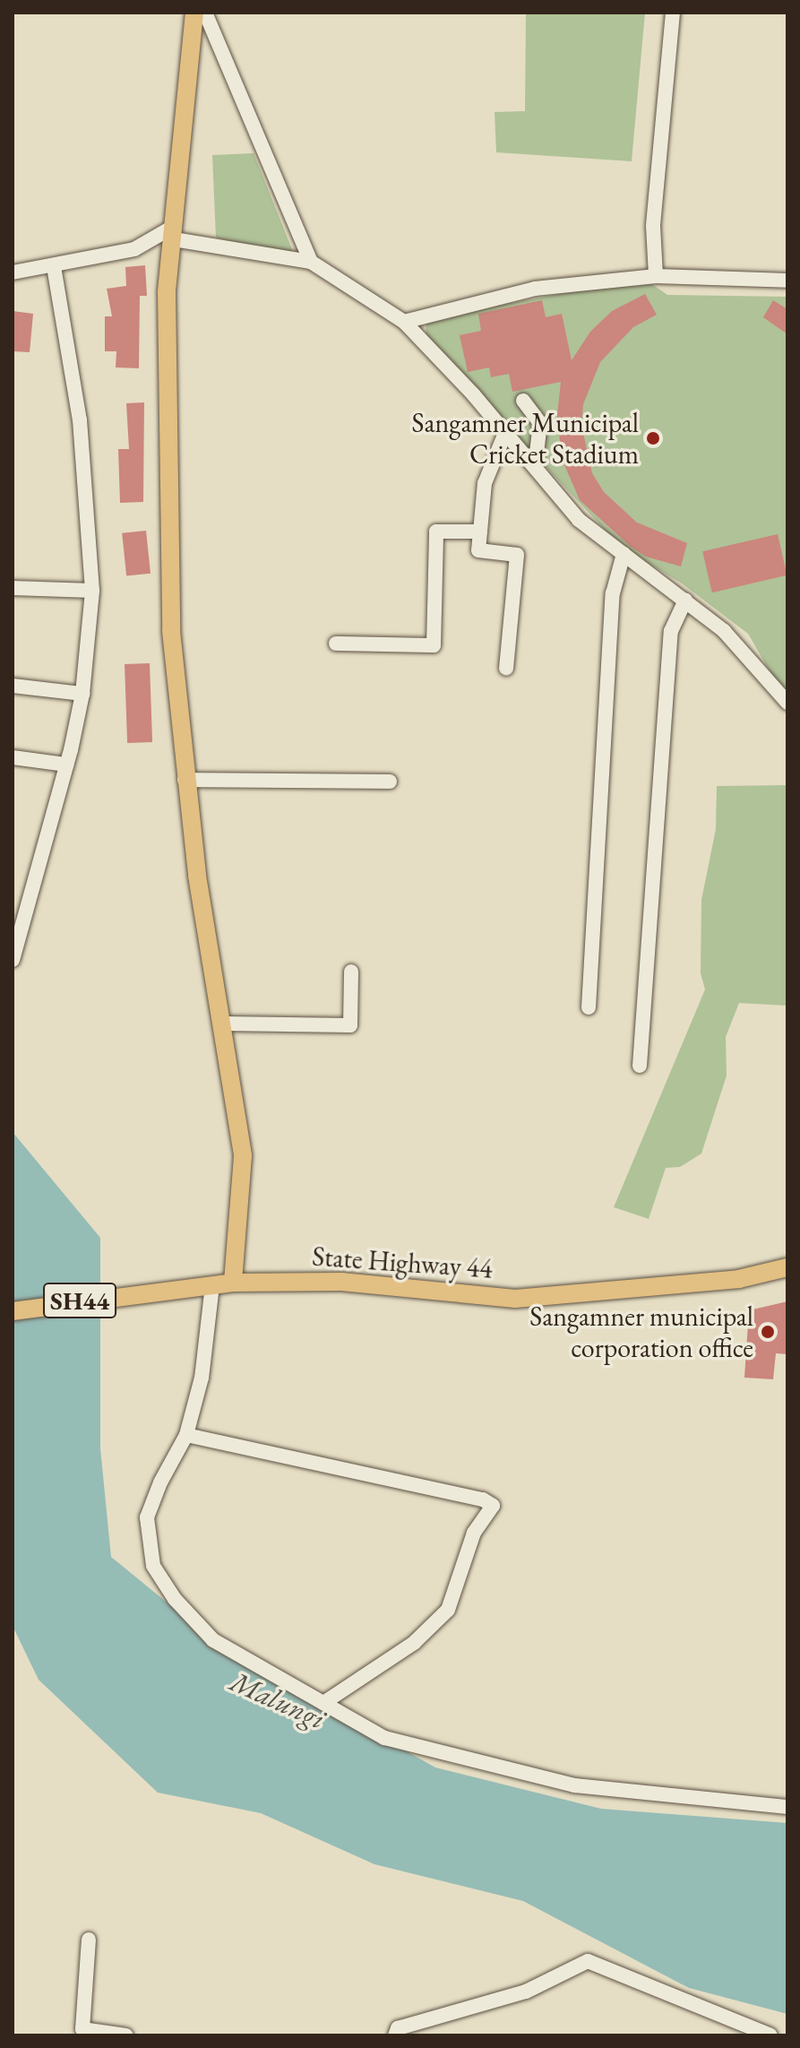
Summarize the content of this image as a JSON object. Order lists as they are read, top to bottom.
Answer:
{
  "streets": {
    "main road": ["State Highway 44", "SH44"]
  },
  "water": ["Malungi"],
  "places": ["Sangamner Municipal Cricket Stadium", "Sangamner municipal corporation office"]
}
